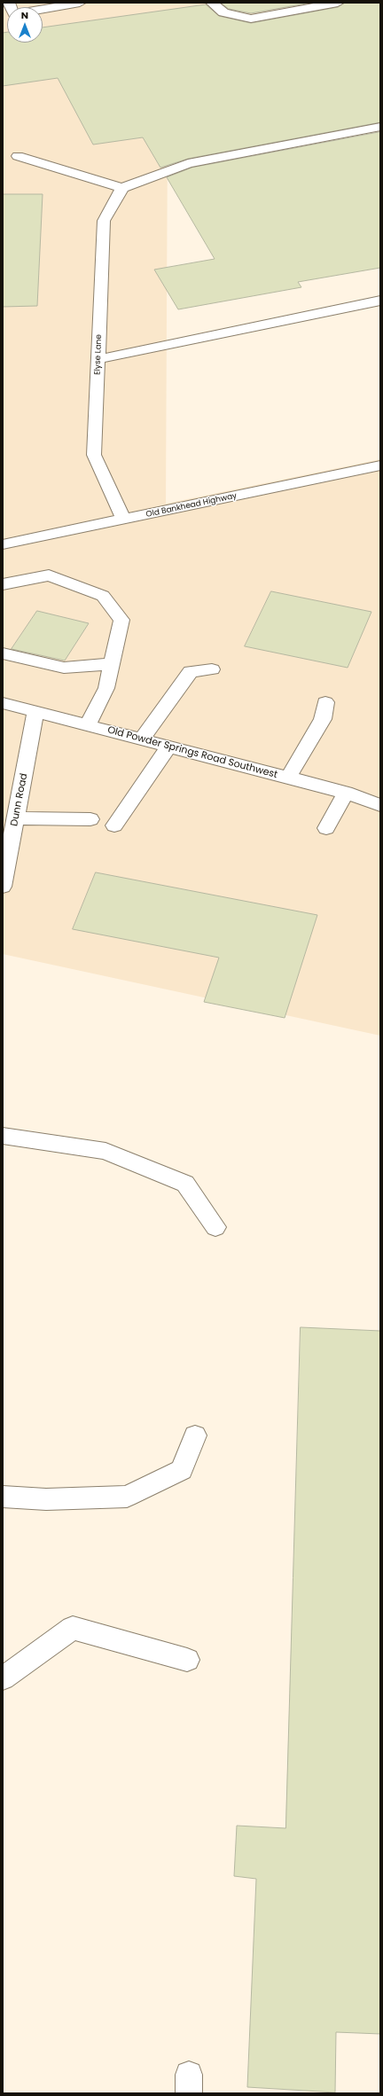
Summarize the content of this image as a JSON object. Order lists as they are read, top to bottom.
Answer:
{
  "streets": {
    "street": [
      "Elyse Lane",
      "Old Bankhead Highway",
      "Old Powder Springs Road Southwest",
      "Dunn Road"
    ]
  },
  "crossings": [
    ["Elyse Lane", "Old Bankhead Highway"],
    ["Old Powder Springs Road Southwest", "Dunn Road"]
  ],
  "north": "top"
}
